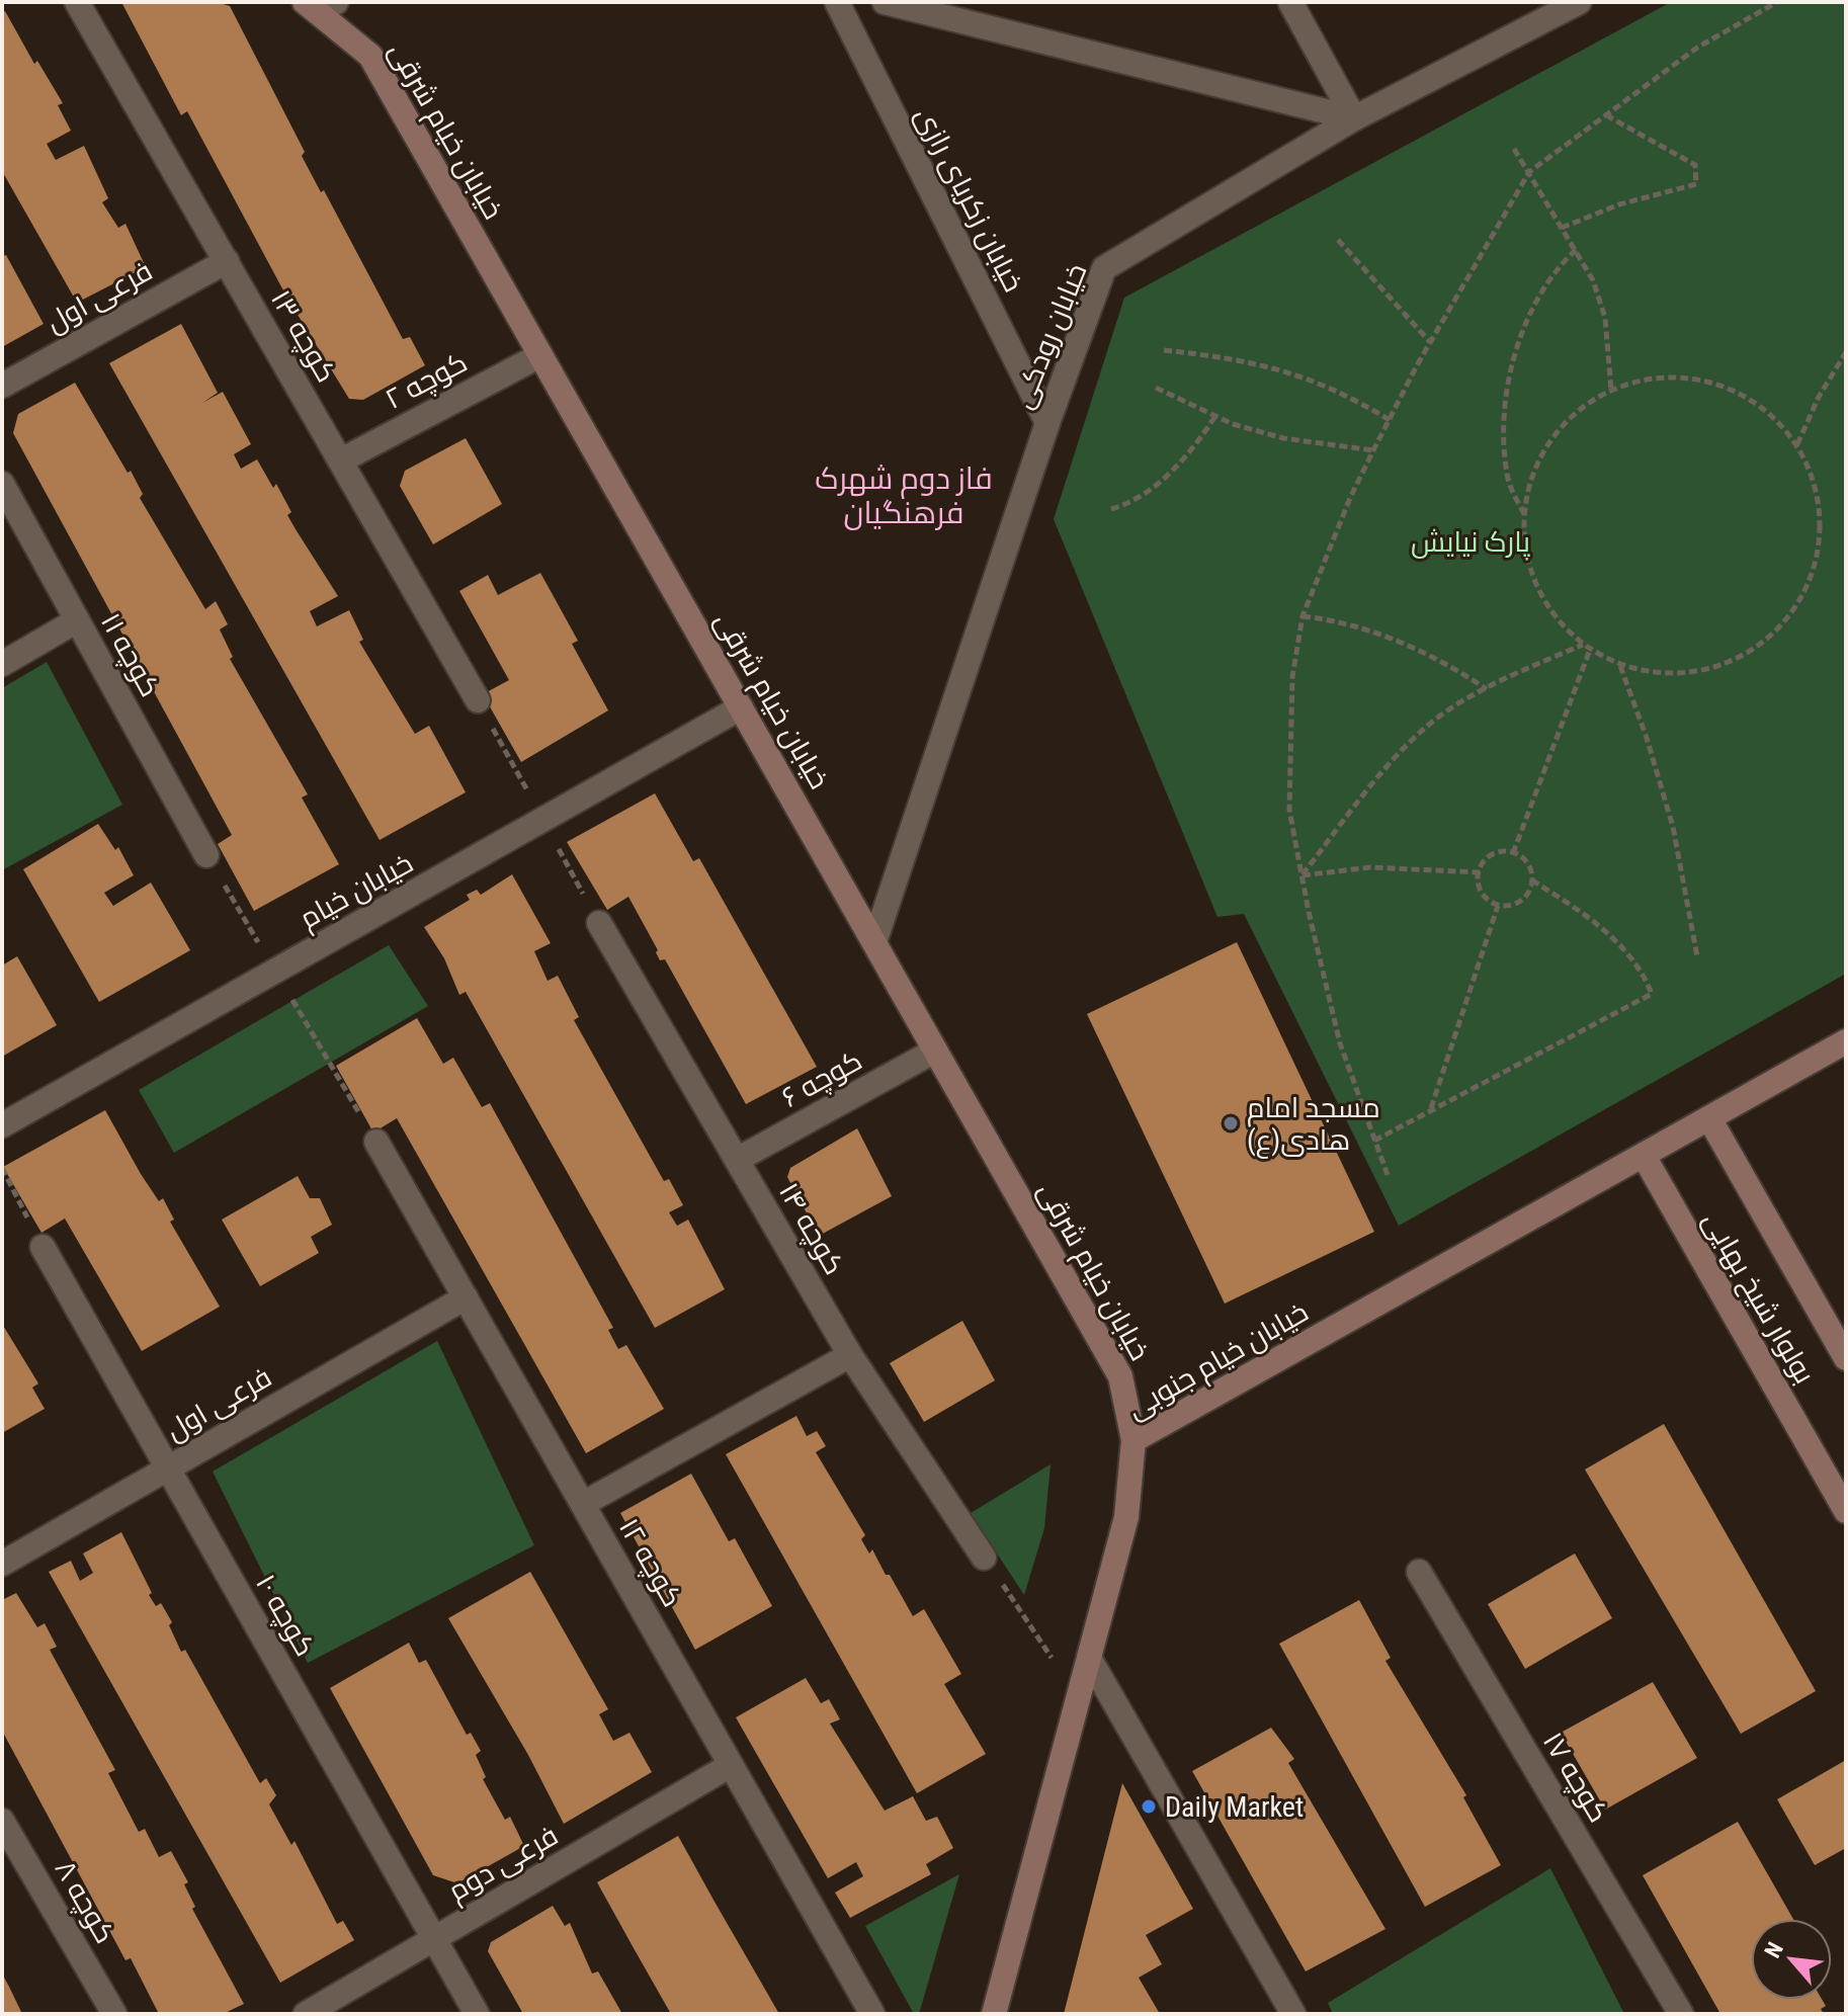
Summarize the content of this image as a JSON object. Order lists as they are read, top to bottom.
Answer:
{
  "streets": {
    "street": [
      "خیابان خیام شرقی",
      "خیابان زکریای رازی",
      "فرعی اول",
      "کوچه ۱۳",
      "خیابان رودکی",
      "کوچه ۲",
      "کوچه ۱۱",
      "خیابان خیام",
      "کوچه ۶",
      "کوچه ۱۴",
      "بولوار شیخ بهایی",
      "خیابان خیام جنوبی",
      "کوچه ۱۲",
      "کوچه ۱۰",
      "کوچه ۱۷",
      "فرعی دوم",
      "کوچه ۸"
    ]
  },
  "crossings": [
    ["خیابان خیام شرقی", "خیابان رودکی"],
    ["خیابان خیام شرقی", "کوچه ۲"],
    ["خیابان خیام شرقی", "خیابان خیام"],
    ["خیابان خیام شرقی", "کوچه ۶"],
    ["خیابان خیام شرقی", "خیابان خیام جنوبی"],
    ["خیابان زکریای رازی", "خیابان رودکی"],
    ["فرعی اول", "کوچه ۱۳"],
    ["فرعی اول", "کوچه ۱۲"],
    ["فرعی اول", "کوچه ۱۰"],
    ["کوچه ۱۳", "کوچه ۲"],
    ["کوچه ۶", "کوچه ۱۴"],
    ["بولوار شیخ بهایی", "خیابان خیام جنوبی"],
    ["کوچه ۱۲", "فرعی دوم"],
    ["کوچه ۱۰", "فرعی دوم"]
  ],
  "districts": ["فاز دوم شهرک فرهنگیان"],
  "parks": ["پارک نیایش"],
  "places": ["مسجد امام هادی(ع)", "Daily Market"],
  "north": "top left"
}
